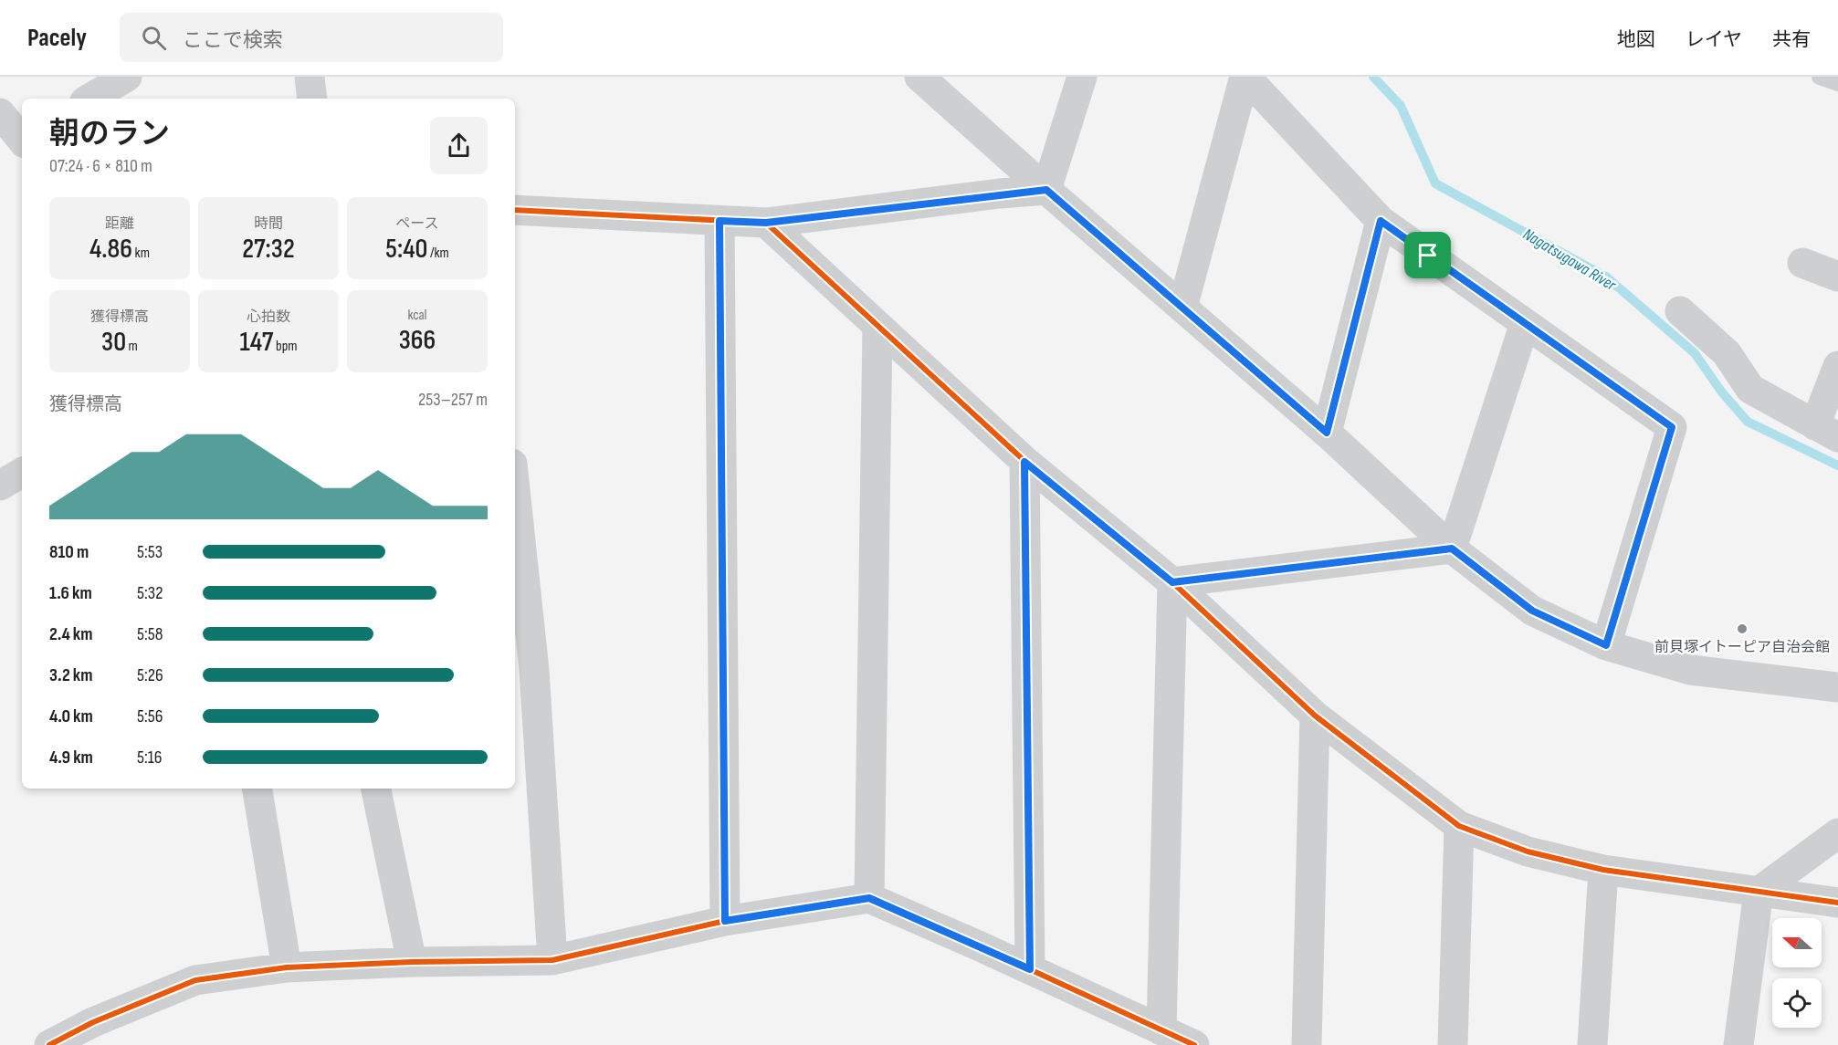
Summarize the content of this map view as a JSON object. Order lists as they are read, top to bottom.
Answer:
{
  "water": ["Nagatsugawa River"],
  "places": ["前貝塚イトーピア自治会館"],
  "north": "left",
  "page": {
    "header": "Pacely",
    "search": "ここで検索",
    "nav": ["地図", "レイヤ", "共有"],
    "heading": ["朝のラン", "07:24 · 6 × 810 m"],
    "stats": [
      ["距離", "4.86 km"],
      ["時間", "27:32"],
      ["ペース", "5:40 /km"],
      ["獲得標高", "30 m"],
      ["心拍数", "147 bpm"],
      ["kcal", "366"]
    ],
    "chart": ["獲得標高", "253–257 m"],
    "list": [
      {
        "name": "810 m",
        "note": "5:53"
      },
      {
        "name": "1.6 km",
        "note": "5:32"
      },
      {
        "name": "2.4 km",
        "note": "5:58"
      },
      {
        "name": "3.2 km",
        "note": "5:26"
      },
      {
        "name": "4.0 km",
        "note": "5:56"
      },
      {
        "name": "4.9 km",
        "note": "5:16"
      }
    ]
  }
}
